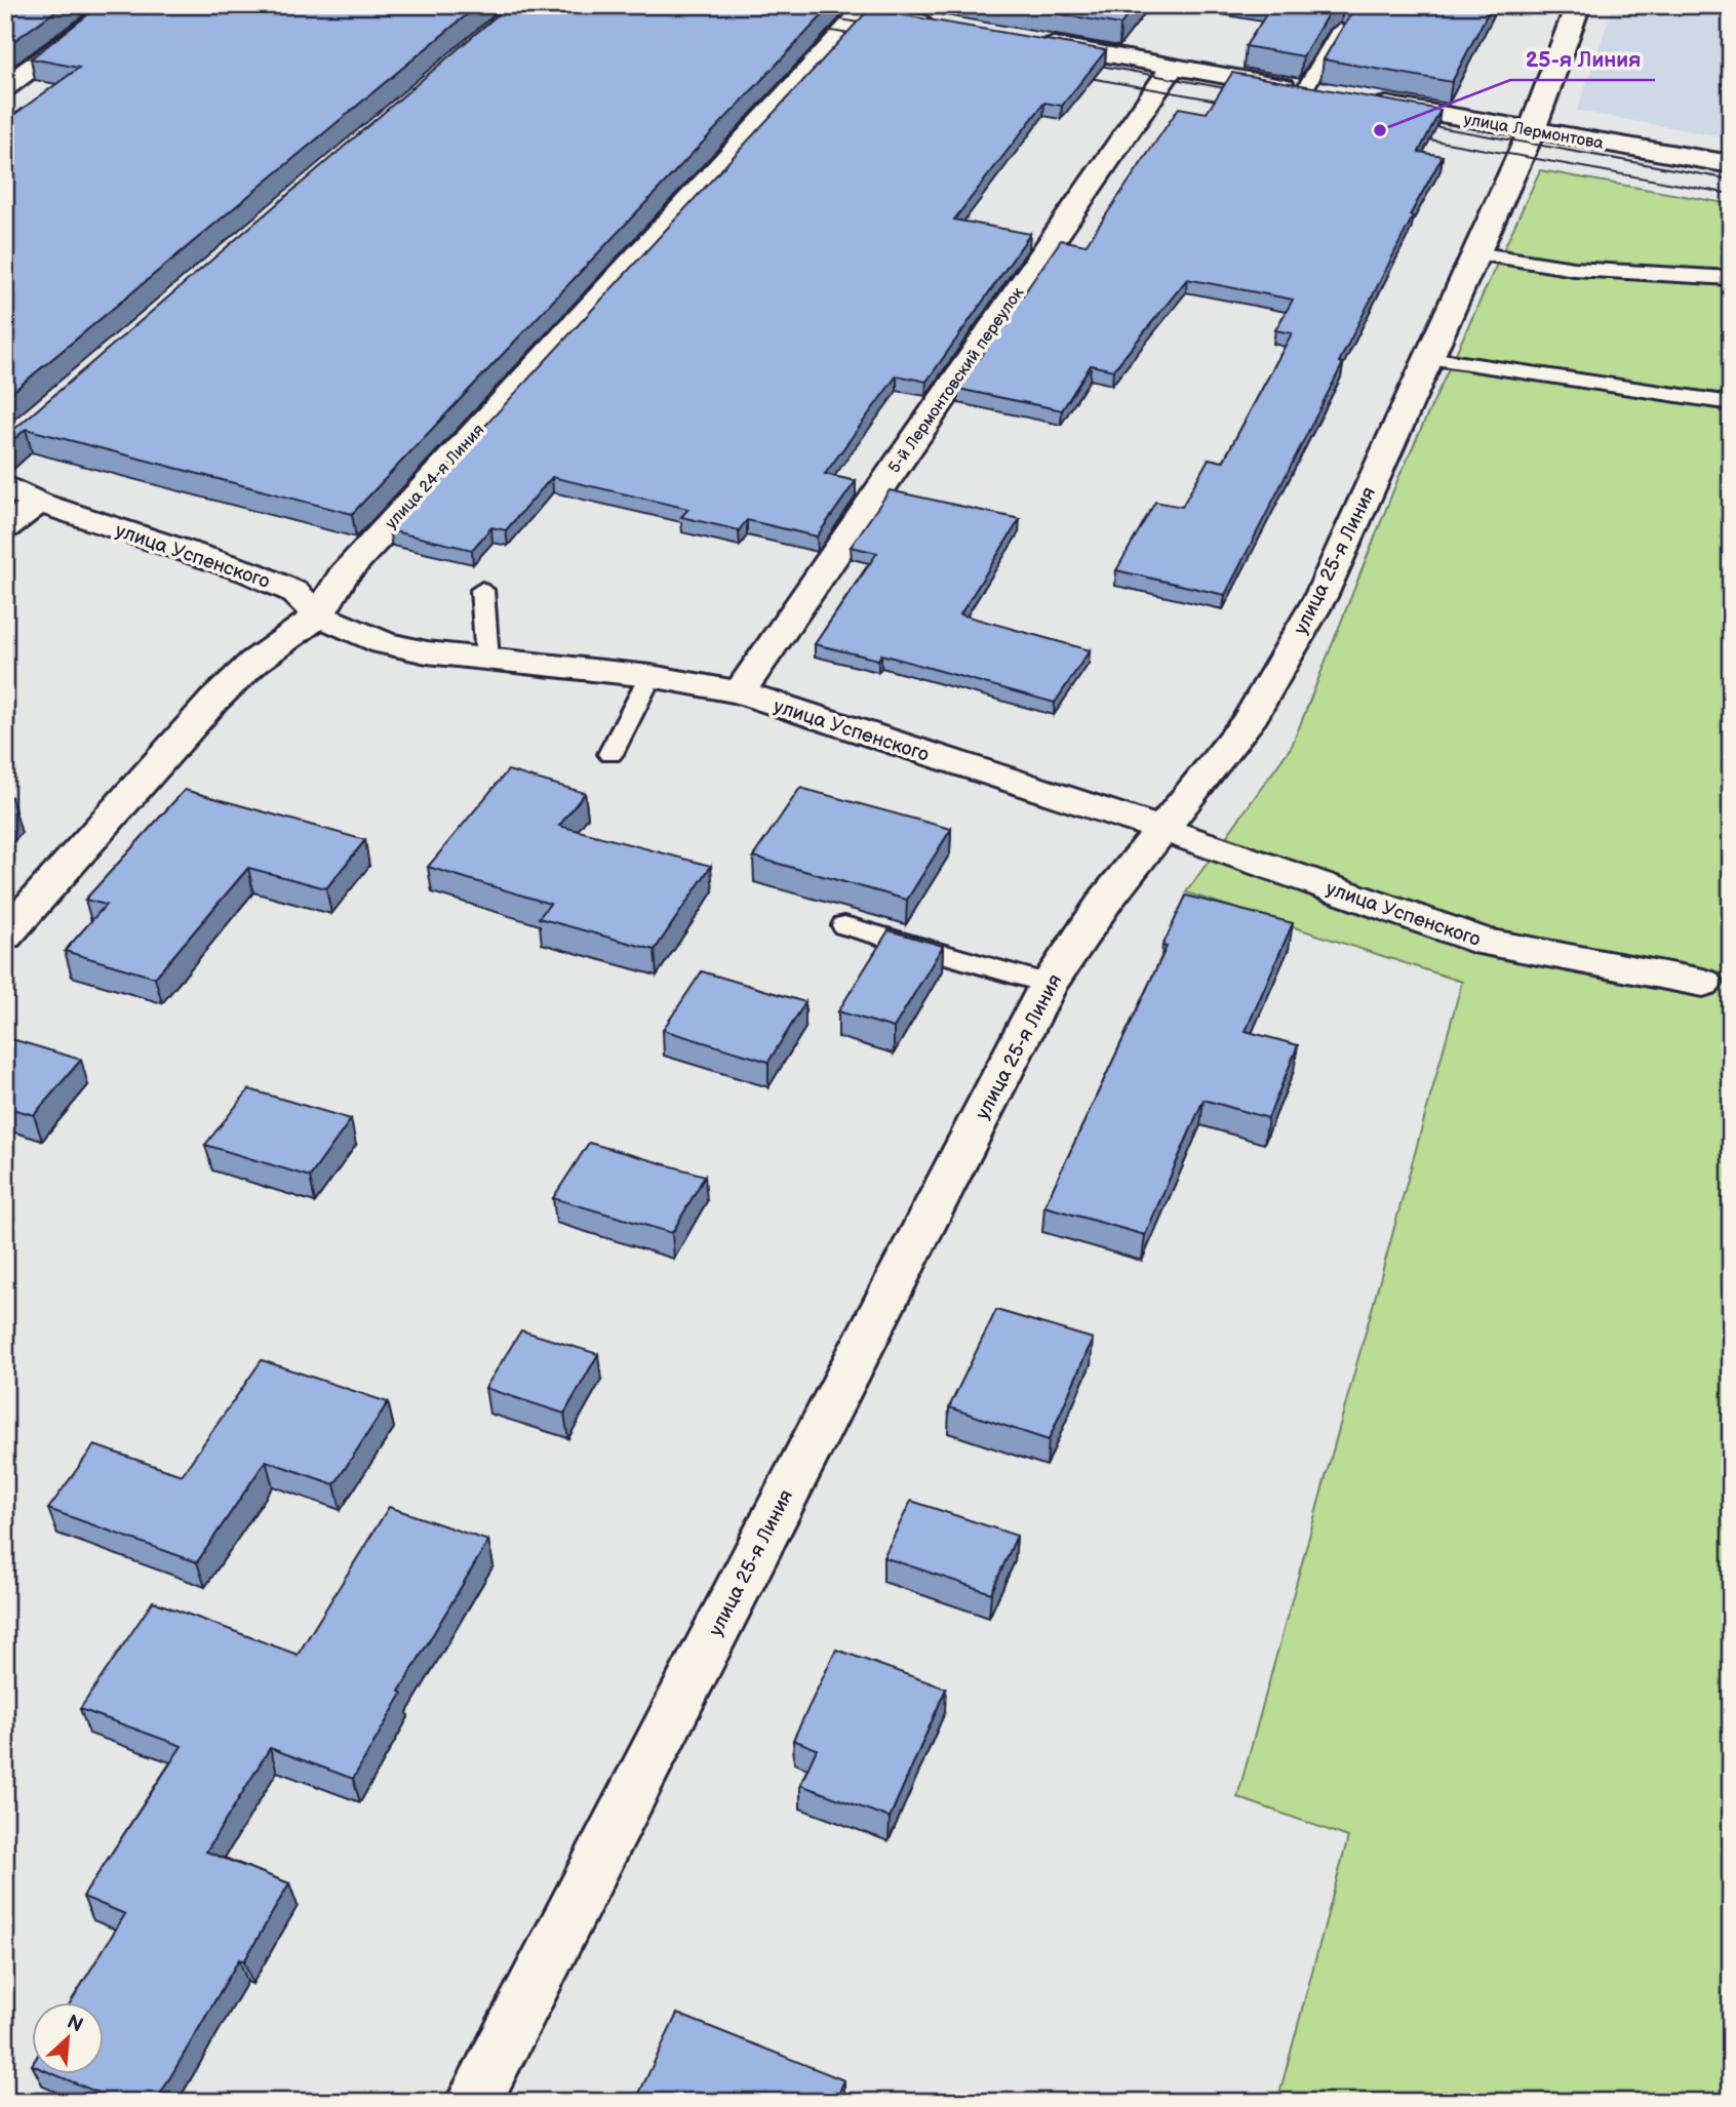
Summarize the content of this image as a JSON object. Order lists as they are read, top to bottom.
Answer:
{
  "streets": {
    "street": [
      "улица Лермонтова",
      "5-й Лермонтовский переулок",
      "улица 24-я Линия",
      "улица Успенского",
      "улица 25-я Линия"
    ]
  },
  "crossings": [
    ["улица Лермонтова", "улица 25-я Линия"],
    ["5-й Лермонтовский переулок", "улица Успенского"],
    ["улица 24-я Линия", "улица Успенского"],
    ["улица Успенского", "улица 25-я Линия"]
  ],
  "places": ["25-я Линия"],
  "north": "top right"
}
